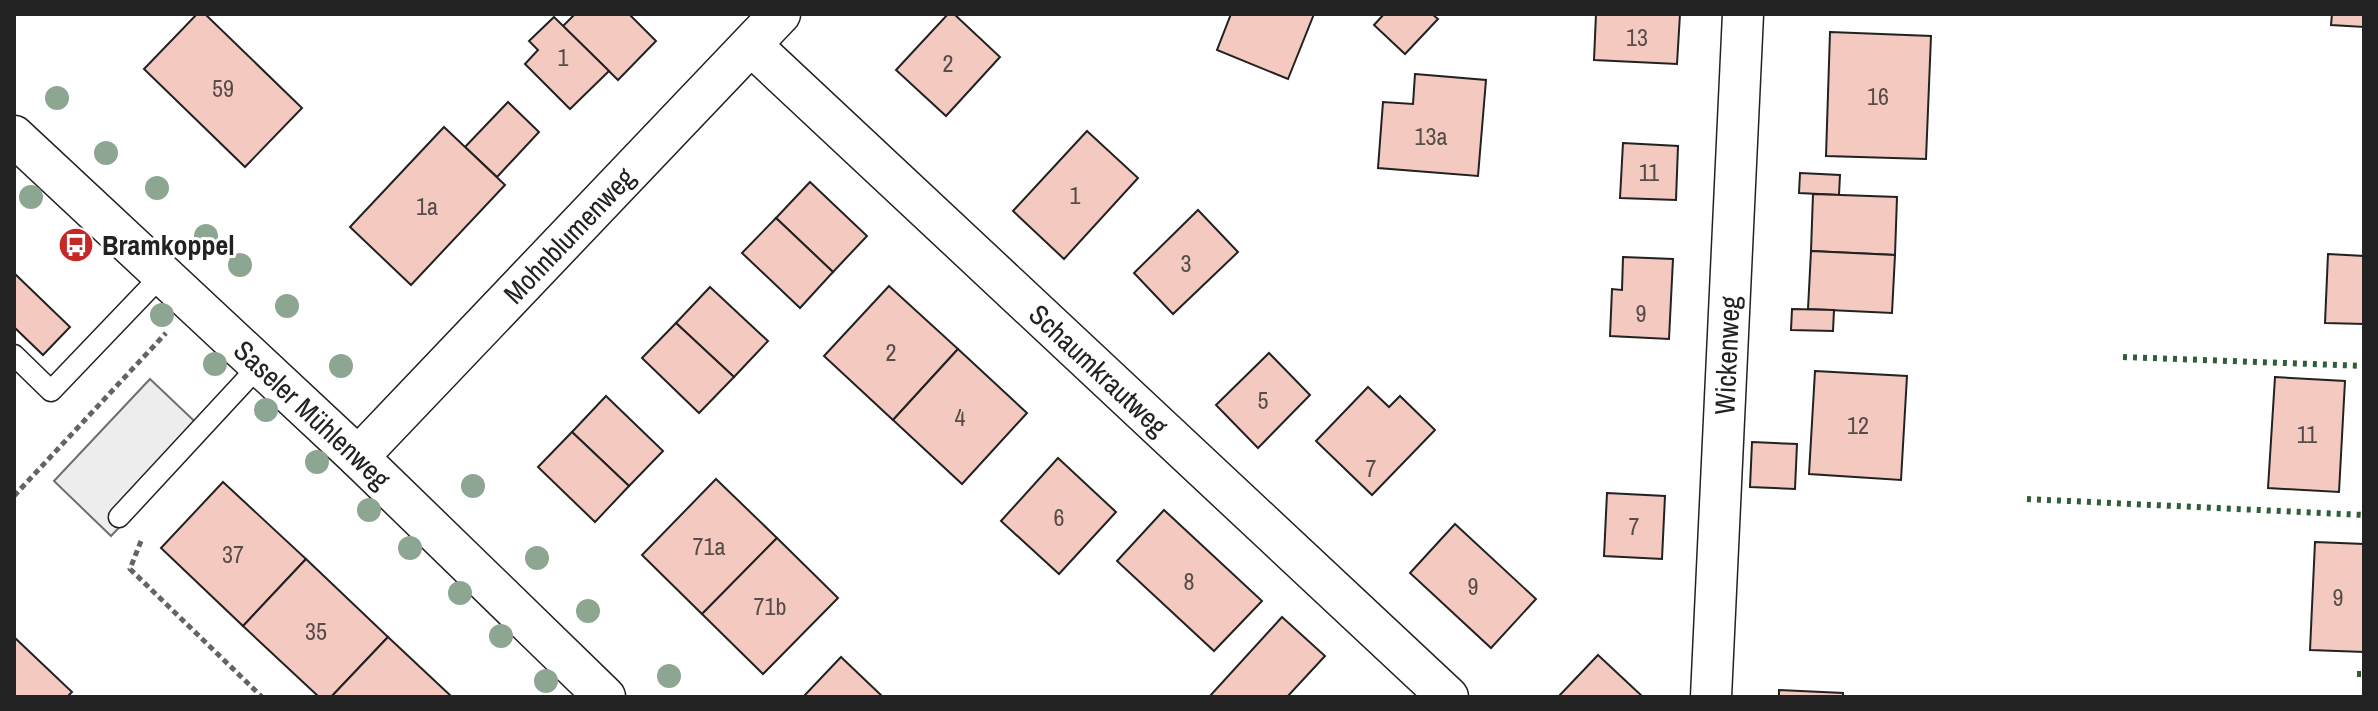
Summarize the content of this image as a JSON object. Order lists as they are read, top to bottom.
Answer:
{
  "streets": {
    "street": [
      "Mohnblumenweg",
      "Wickenweg",
      "Schaumkrautweg",
      "Saseler Mühlenweg"
    ]
  },
  "crossings": [
    ["Mohnblumenweg", "Schaumkrautweg"],
    ["Mohnblumenweg", "Saseler Mühlenweg"]
  ],
  "places": {
    "bus stop": ["Bramkoppel"]
  },
  "house_numbers": [
    "13",
    "1",
    "2",
    "59",
    "16",
    "13a",
    "11",
    "1",
    "1a",
    "3",
    "9",
    "2",
    "5",
    "4",
    "12",
    "11",
    "7",
    "6",
    "7",
    "71a",
    "37",
    "8",
    "9",
    "9",
    "71b",
    "35"
  ]
}
